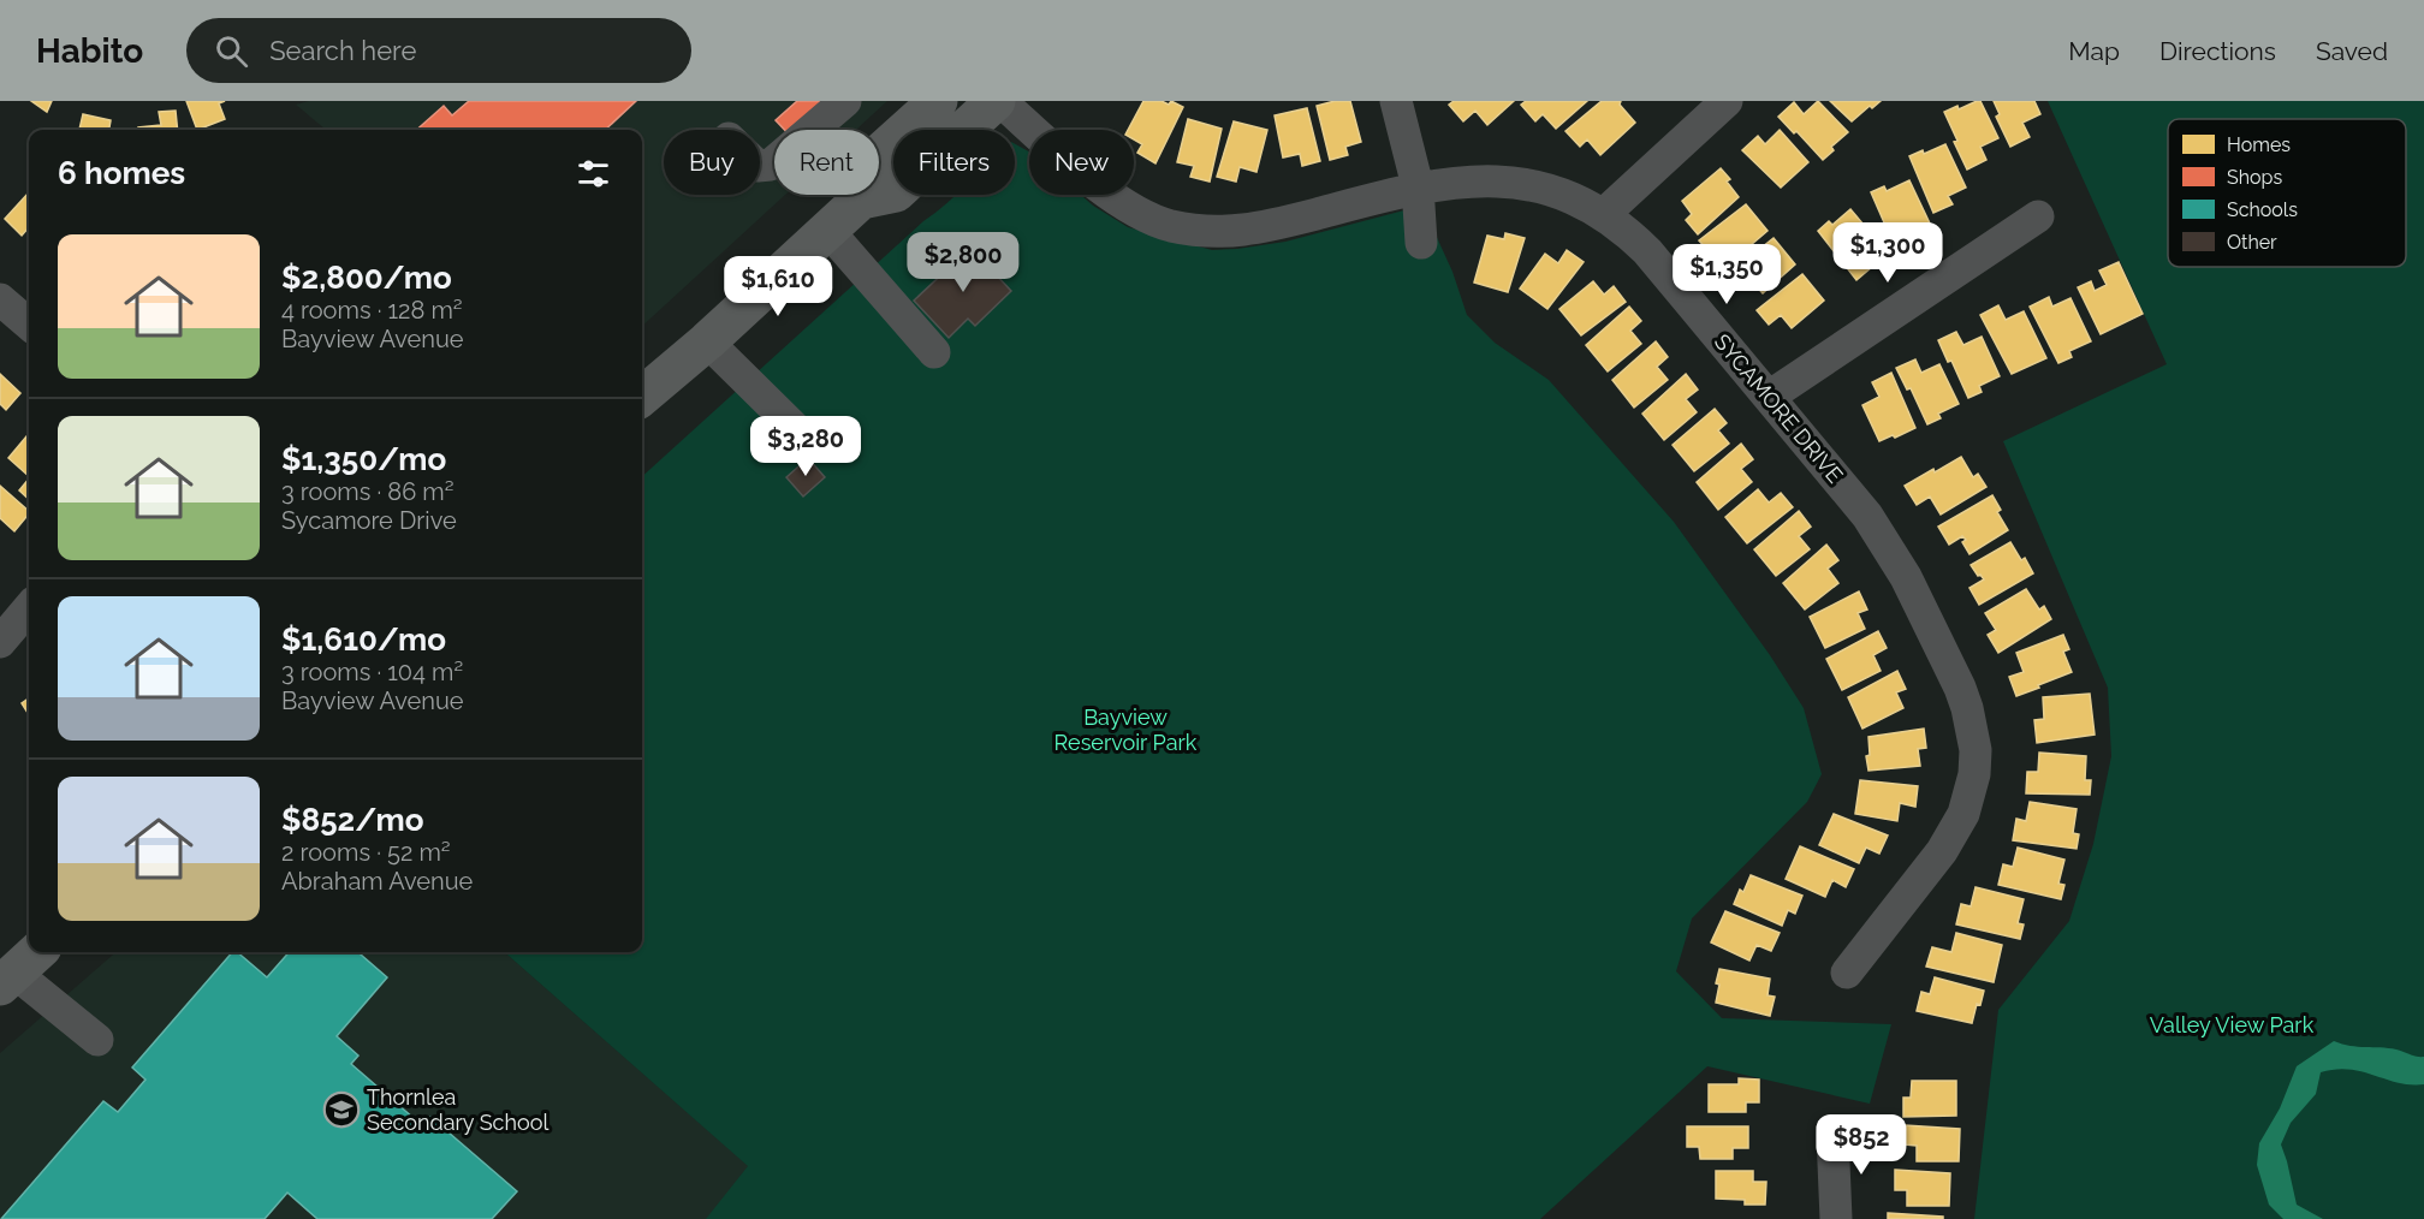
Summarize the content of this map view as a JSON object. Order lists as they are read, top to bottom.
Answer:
{
  "streets": {
    "street": ["SYCAMORE DRIVE"]
  },
  "parks": ["Bayview Reservoir Park", "Valley View Park"],
  "places": {
    "school or university": ["Thornlea Secondary School"]
  },
  "legend": [
    "Homes",
    "Shops",
    "Schools",
    "Other"
  ],
  "page": {
    "header": "Habito",
    "search": "Search here",
    "nav": ["Map", "Directions", "Saved"],
    "chip": [
      "Buy",
      "Rent",
      "Filters",
      "New"
    ],
    "heading": "6 homes",
    "list": [
      {
        "name": "$2,800/mo",
        "note": "4 rooms · 128 m² · Bayview Avenue"
      },
      {
        "name": "$1,350/mo",
        "note": "3 rooms · 86 m² · Sycamore Drive"
      },
      {
        "name": "$1,610/mo",
        "note": "3 rooms · 104 m² · Bayview Avenue"
      },
      {
        "name": "$852/mo",
        "note": "2 rooms · 52 m² · Abraham Avenue"
      }
    ],
    "price": [
      "$1,300",
      "$2,800",
      "$1,350",
      "$1,610",
      "$3,280",
      "$852"
    ]
  }
}
